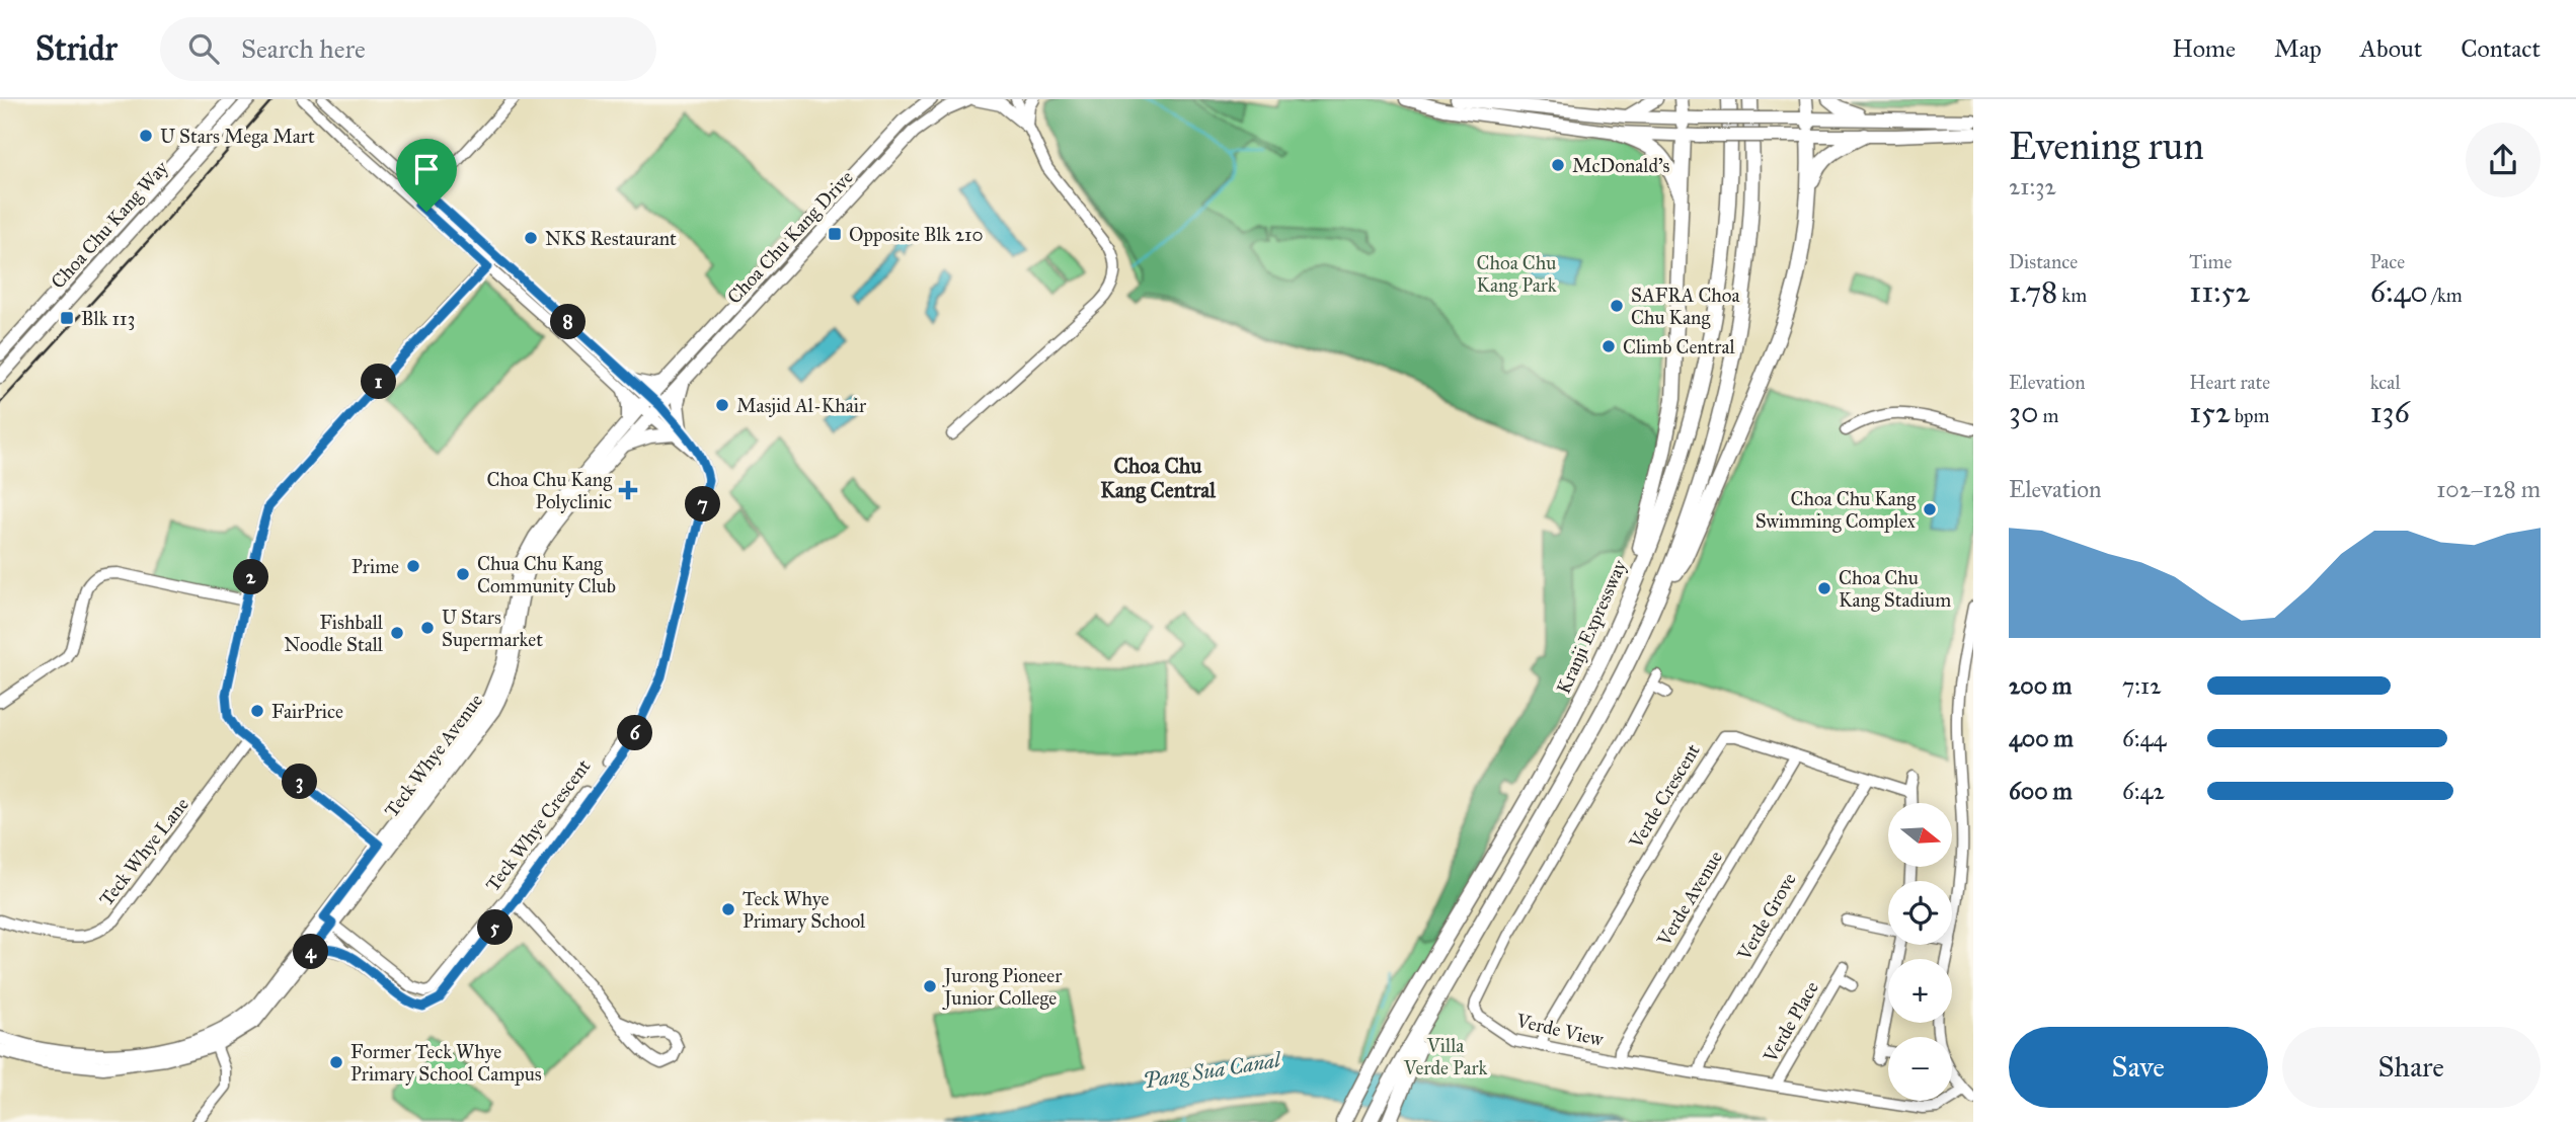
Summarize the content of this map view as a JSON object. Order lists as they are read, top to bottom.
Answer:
{
  "streets": {
    "highway": ["Kranji Expressway"],
    "main road": ["Choa Chu Kang Way", "Choa Chu Kang Drive", "Teck Whye Avenue"],
    "street": [
      "Verde Crescent",
      "Teck Whye Crescent",
      "Teck Whye Lane",
      "Verde Avenue",
      "Verde Grove",
      "Verde Place",
      "Verde View"
    ]
  },
  "crossings": [
    ["Choa Chu Kang Drive", "Teck Whye Avenue"],
    ["Choa Chu Kang Drive", "Teck Whye Crescent"],
    ["Teck Whye Avenue", "Teck Whye Crescent"],
    ["Verde Crescent", "Verde Avenue"],
    ["Verde Crescent", "Verde Grove"],
    ["Verde Crescent", "Verde View"],
    ["Verde Avenue", "Verde View"],
    ["Verde Grove", "Verde View"],
    ["Verde Place", "Verde View"]
  ],
  "districts": ["Choa Chu Kang Central"],
  "water": ["Pang Sua Canal"],
  "parks": ["Choa Chu Kang Park", "Villa Verde Park"],
  "places": {
    "other": [
      "U Stars Mega Mart",
      "McDonald's",
      "NKS Restaurant",
      "SAFRA Choa Chu Kang",
      "Climb Central",
      "Masjid Al-Khair",
      "Choa Chu Kang Swimming Complex",
      "Prime",
      "Chua Chu Kang Community Club",
      "Choa Chu Kang Stadium",
      "U Stars Supermarket",
      "Fishball Noodle Stall",
      "FairPrice",
      "Teck Whye Primary School",
      "Jurong Pioneer Junior College",
      "Former Teck Whye Primary School Campus"
    ],
    "transit": ["Opposite Blk 210", "Blk 113"],
    "health": ["Choa Chu Kang Polyclinic"]
  },
  "north": "right",
  "page": {
    "header": "Stridr",
    "search": "Search here",
    "nav": [
      "Home",
      "Map",
      "About",
      "Contact"
    ],
    "heading": ["Evening run", "21:32"],
    "stats": [
      ["Distance", "1.78 km"],
      ["Time", "11:52"],
      ["Pace", "6:40 /km"],
      ["Elevation", "30 m"],
      ["Heart rate", "152 bpm"],
      ["kcal", "136"]
    ],
    "pins": [
      "8",
      "1",
      "7",
      "2",
      "6",
      "3",
      "5",
      "4"
    ],
    "chart": ["Elevation", "102–128 m"],
    "list": [
      {
        "name": "200 m",
        "note": "7:12"
      },
      {
        "name": "400 m",
        "note": "6:44"
      },
      {
        "name": "600 m",
        "note": "6:42"
      }
    ],
    "map_buttons": ["+", "−"],
    "buttons": ["Save", "Share"]
  }
}
